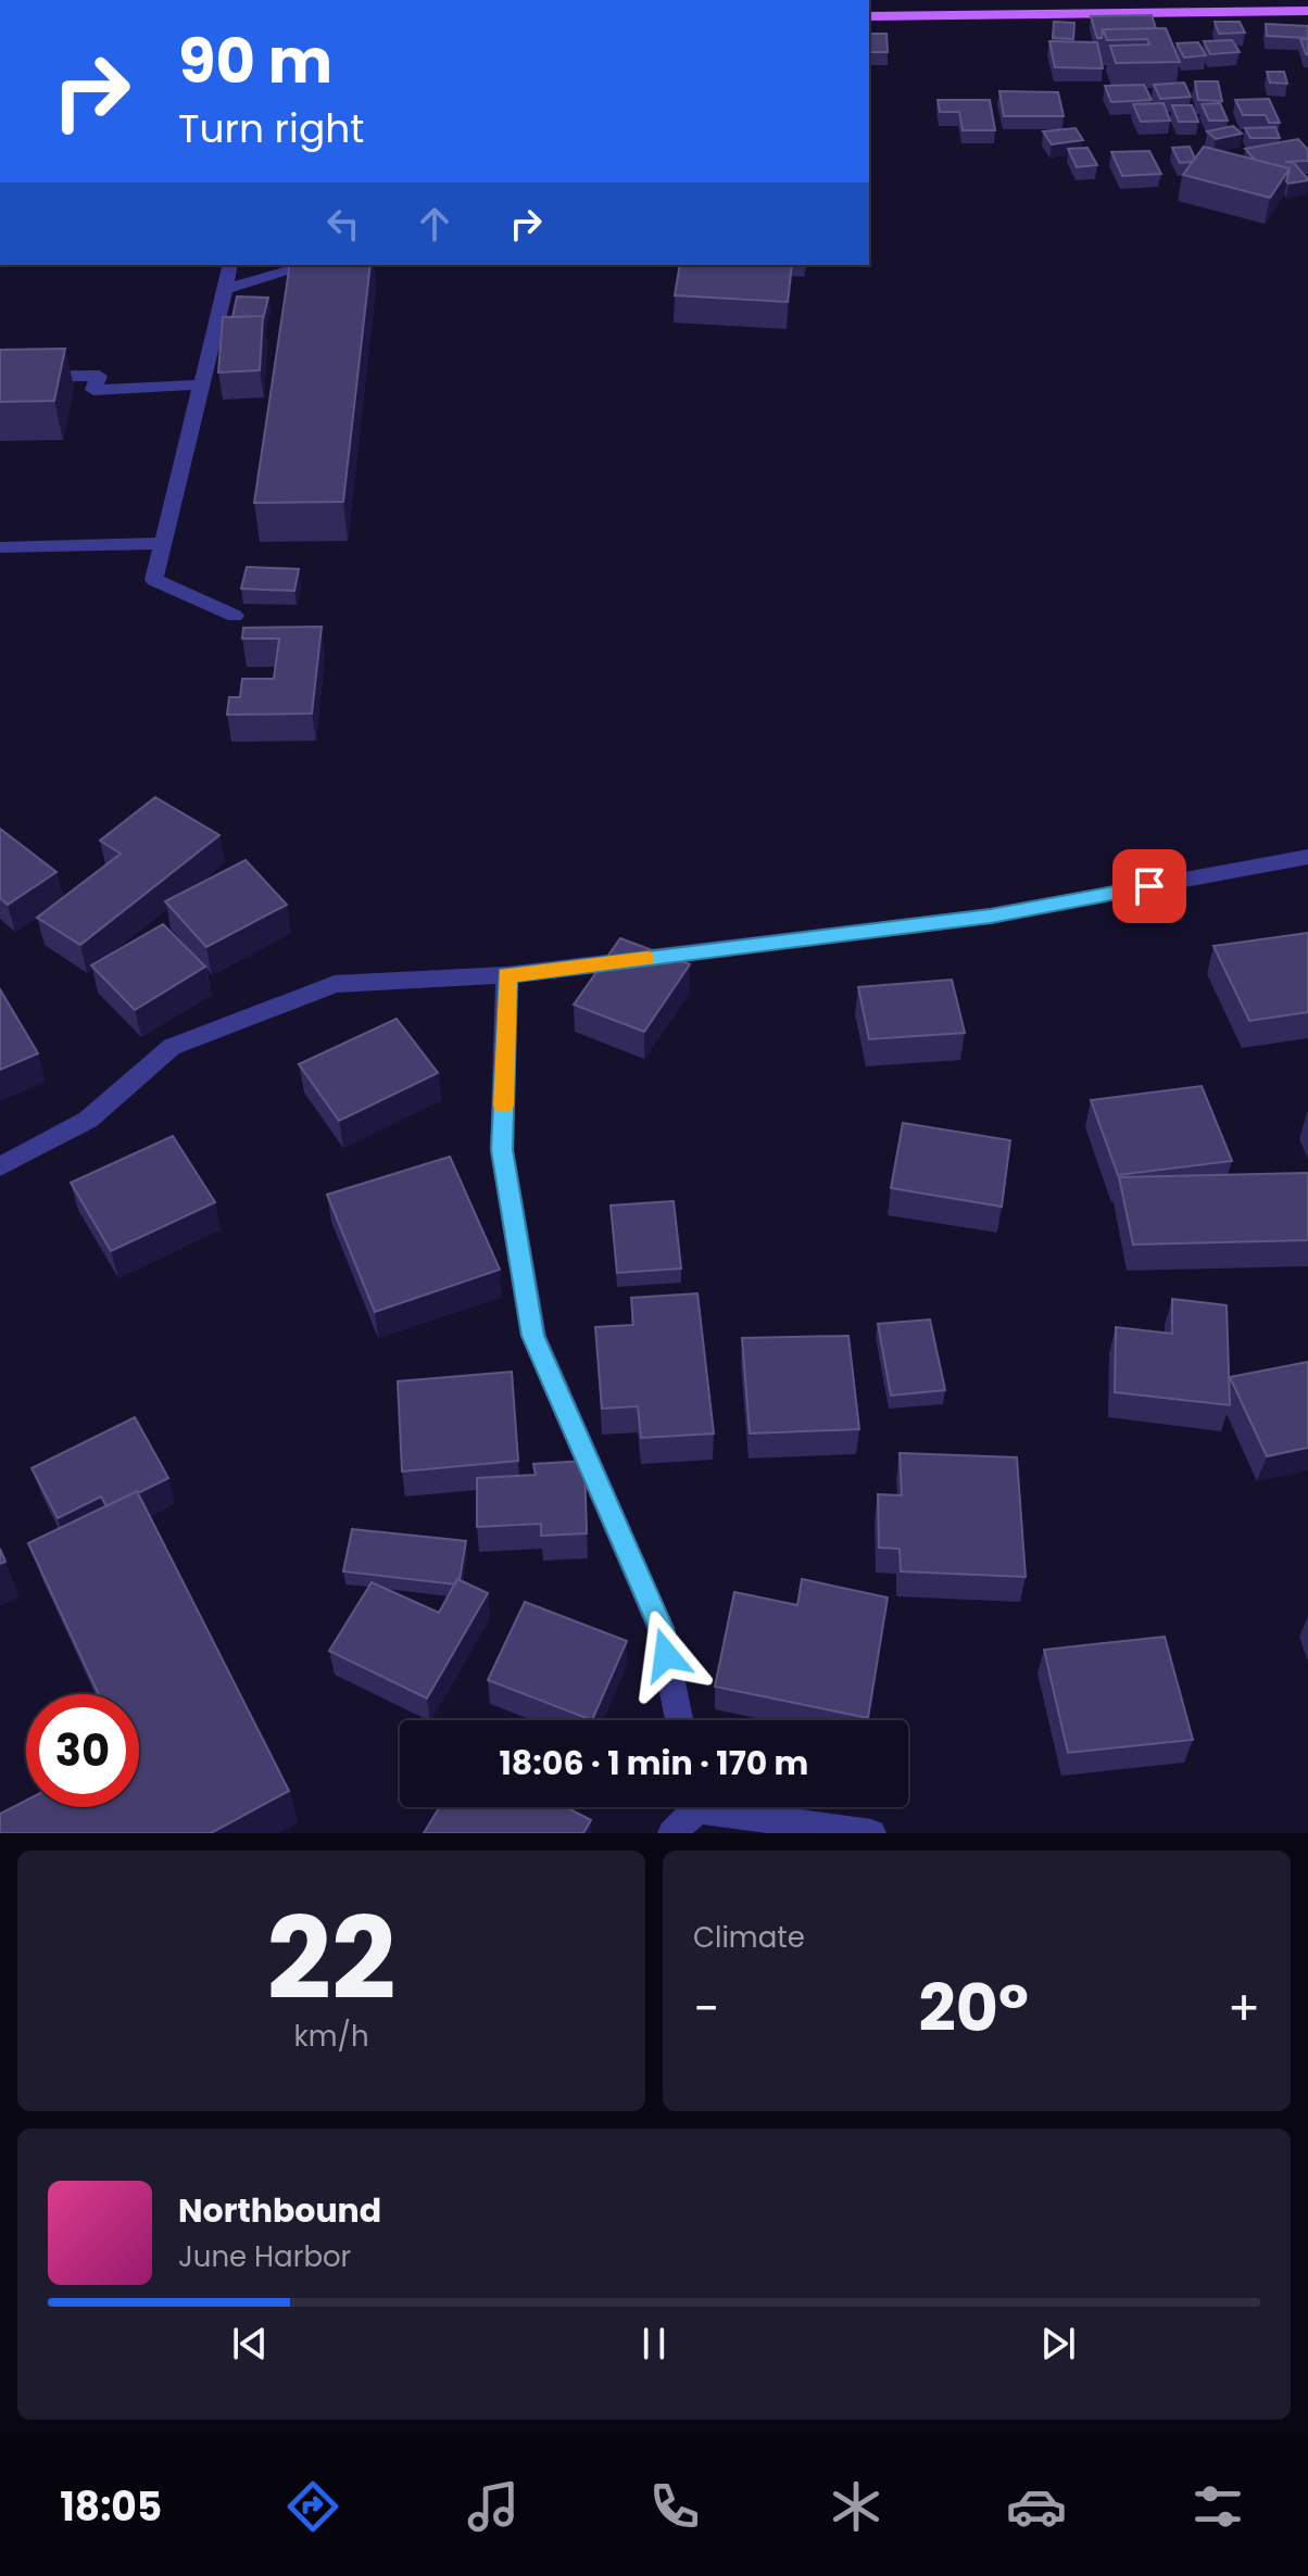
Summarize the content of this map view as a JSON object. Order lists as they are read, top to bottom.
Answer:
{
  "page": {
    "turn": ["90 m", "Turn right"],
    "limit": "30",
    "trip": "18:06 · 1 min · 170 m",
    "tile": [
      ["22", "km/h"],
      "Climate"
    ],
    "heat": ["−", "20°", "+"],
    "song": ["Northbound", "June Harbor"],
    "tabs": "18:05"
  }
}
